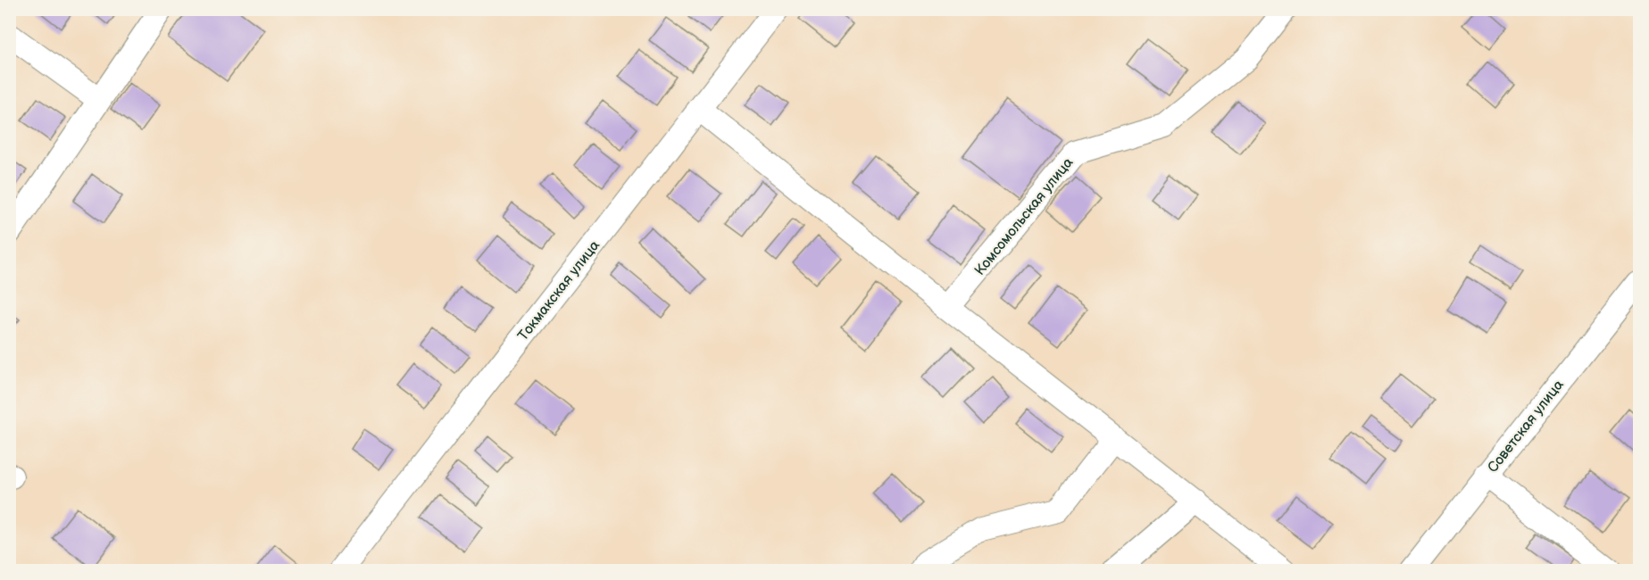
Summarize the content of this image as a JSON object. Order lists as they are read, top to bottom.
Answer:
{
  "streets": {
    "street": ["Комсомольская улица", "Токмакская улица", "Советская улица"]
  }
}
